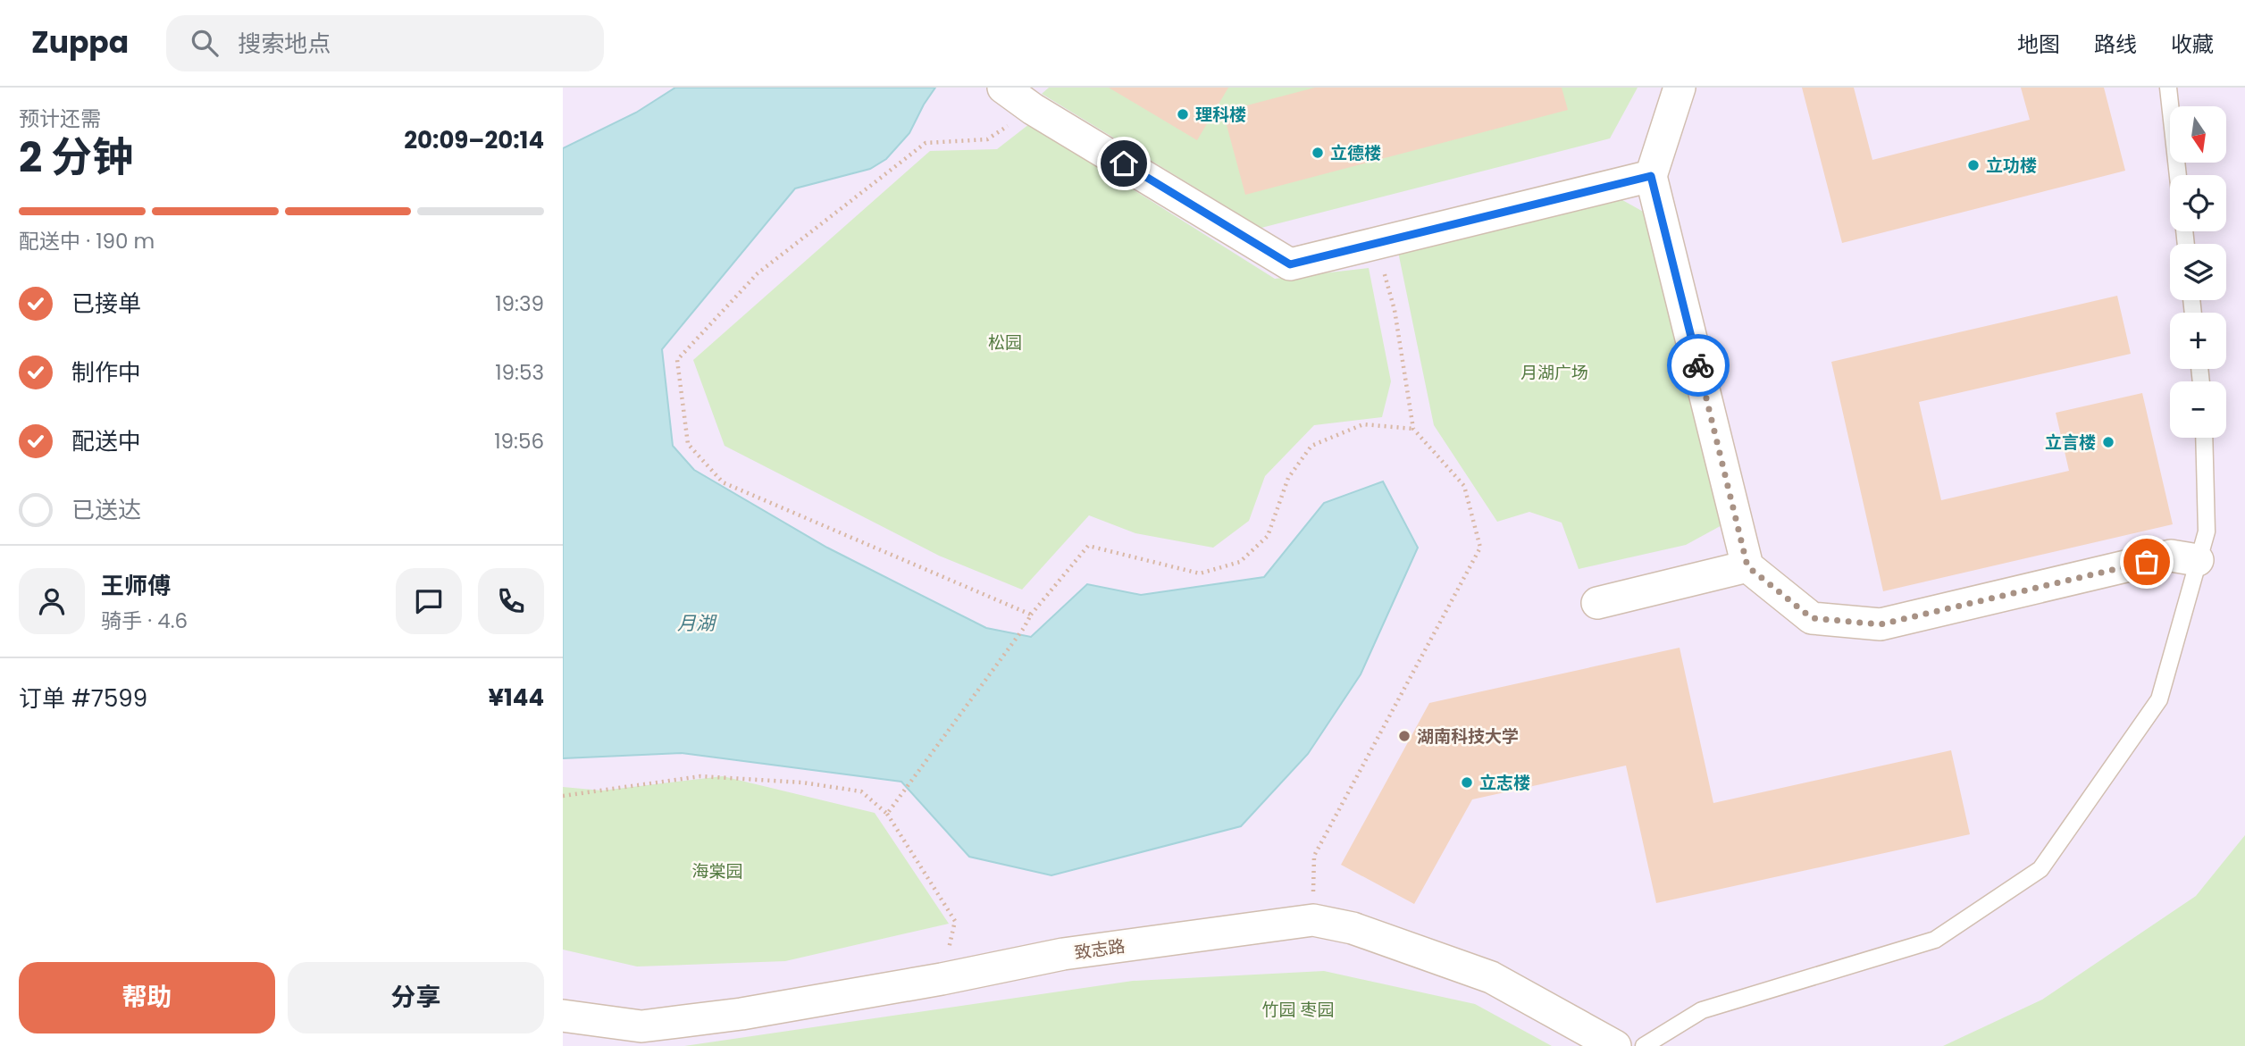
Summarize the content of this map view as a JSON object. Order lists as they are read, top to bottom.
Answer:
{
  "streets": {
    "street": ["致志路"]
  },
  "water": ["月湖"],
  "parks": [
    "松园",
    "月湖广场",
    "海棠园",
    "竹园 枣园"
  ],
  "places": [
    "理科楼",
    "立德楼",
    "立功楼",
    "立言楼",
    "湖南科技大学",
    "立志楼"
  ],
  "north": "bottom",
  "page": {
    "header": "Zuppa",
    "search": "搜索地点",
    "nav": ["地图", "路线", "收藏"],
    "heading": ["2 分钟", "预计还需", "20:09–20:14"],
    "panel": [
      "王师傅",
      "骑手 · 4.6",
      "订单 #7599",
      "¥144"
    ],
    "map_buttons": ["+", "−"],
    "bar": "配送中 · 190 m",
    "list": [
      ["已接单", "19:39"],
      ["制作中", "19:53"],
      ["配送中", "19:56"],
      "已送达"
    ],
    "buttons": ["帮助", "分享"]
  }
}
